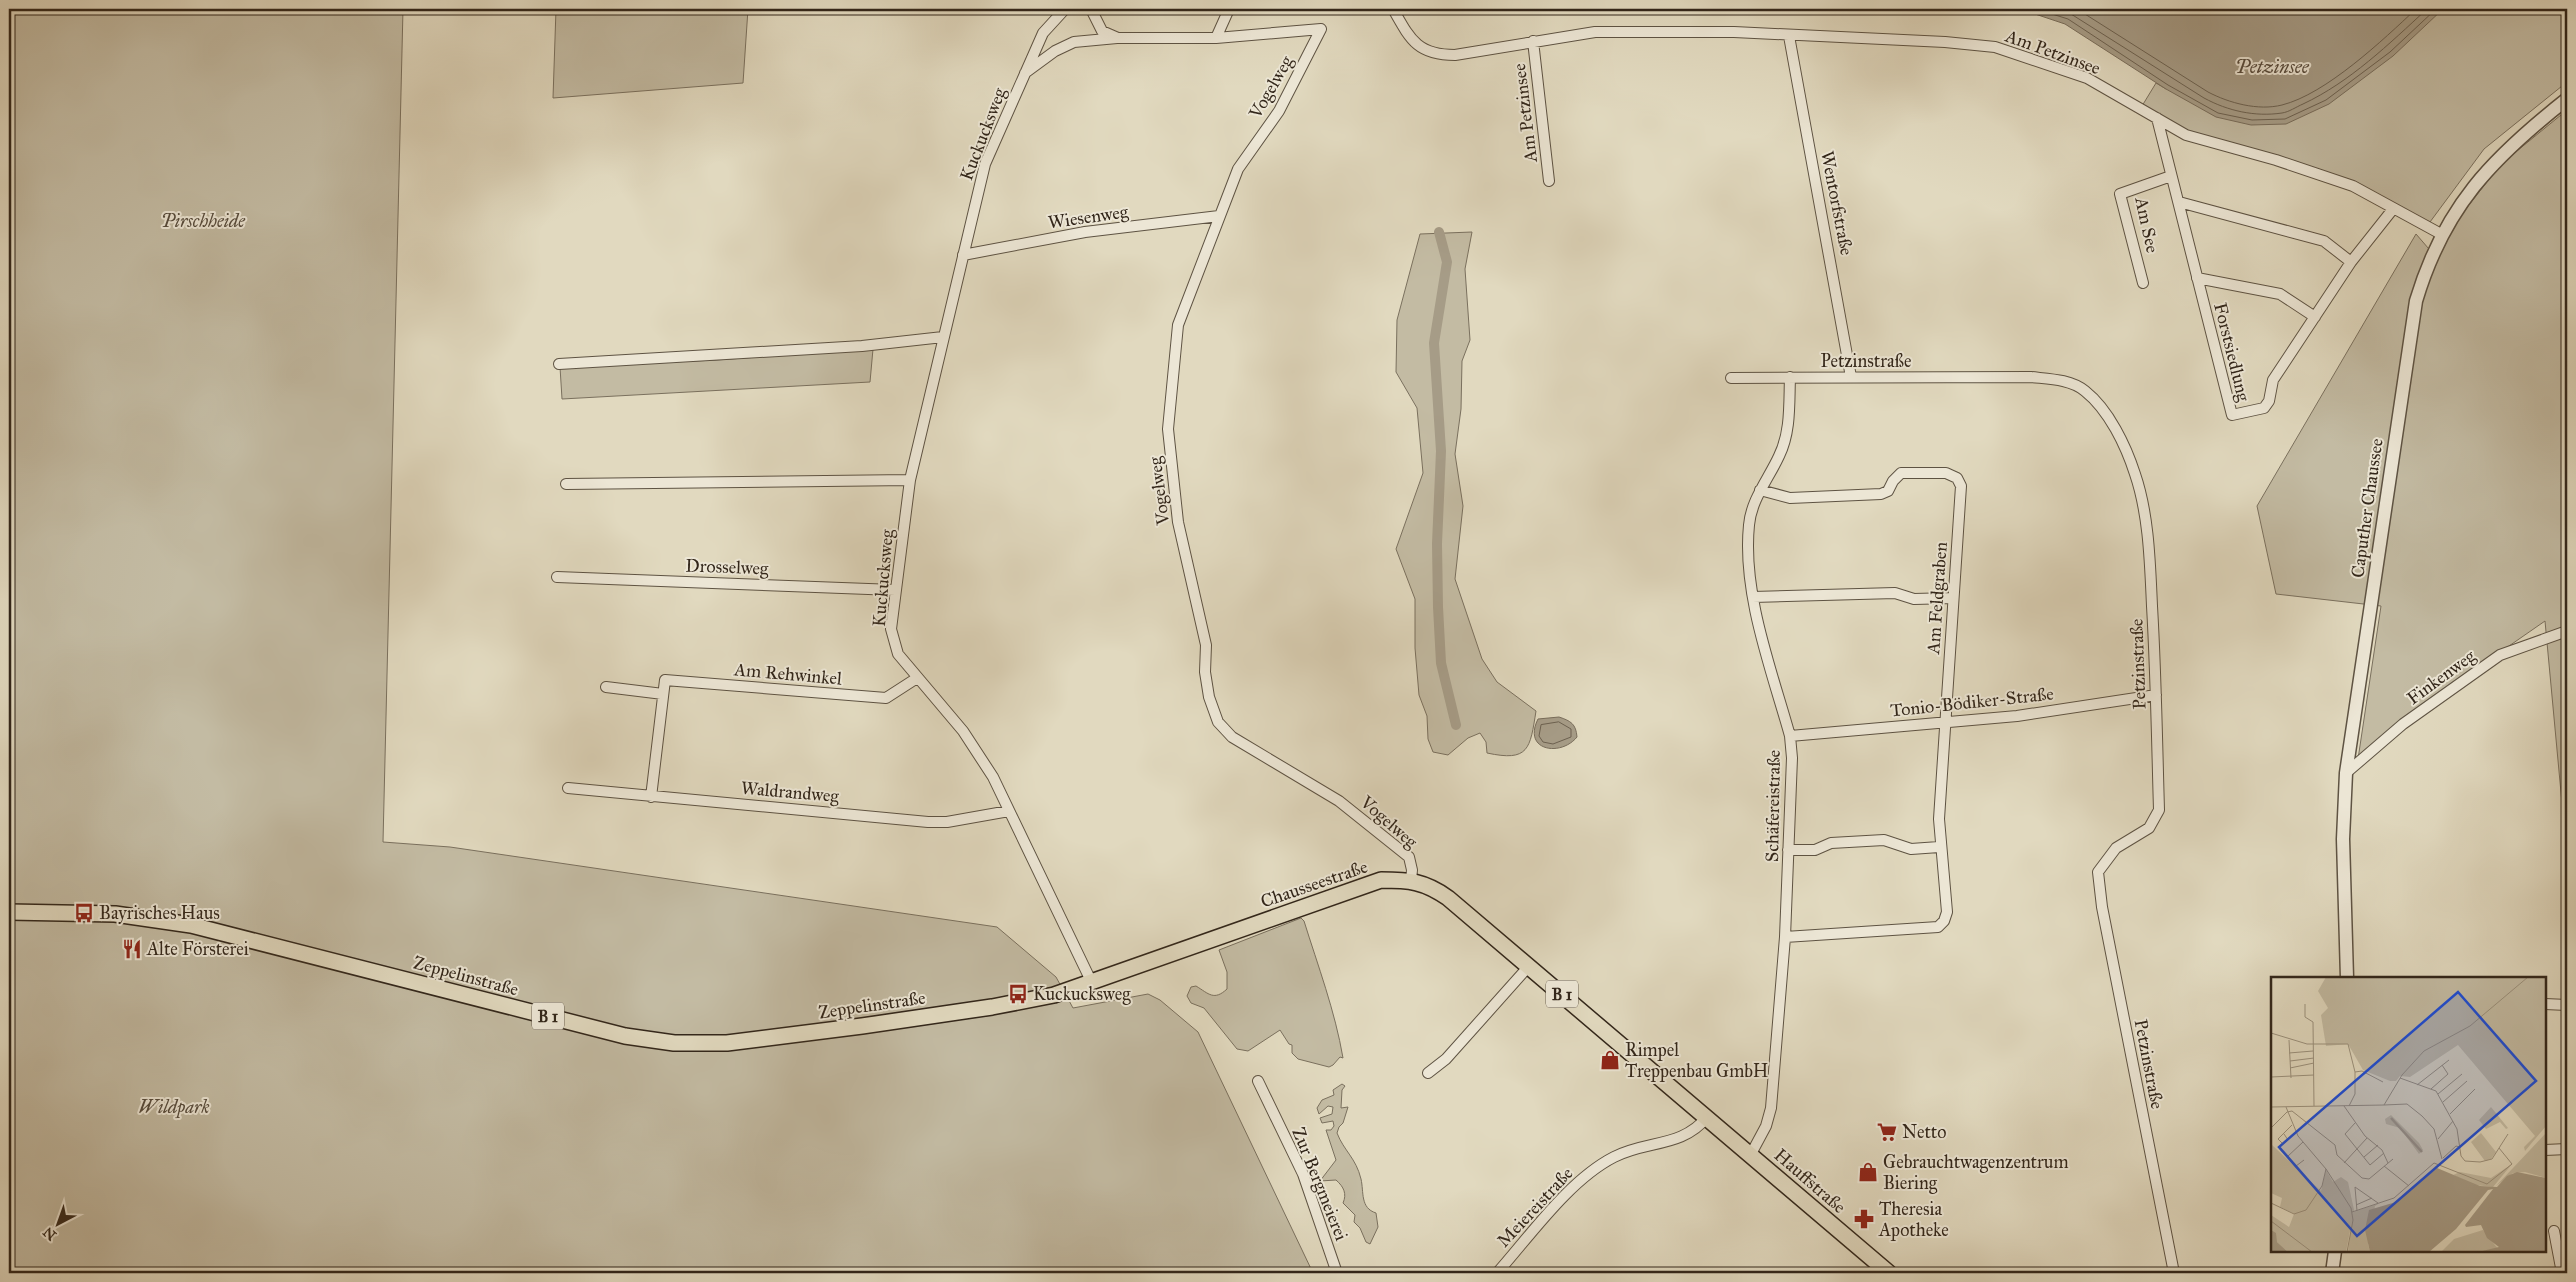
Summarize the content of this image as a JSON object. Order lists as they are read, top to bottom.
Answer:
{
  "streets": {
    "main road": [
      "Chausseestraße",
      "Zeppelinstraße",
      "B 1",
      "Hauffstraße"
    ],
    "street": [
      "Am Petzinsee",
      "Vogelweg",
      "Kuckucksweg",
      "Wentorfstraße",
      "Wiesenweg",
      "Am See",
      "Forstsiedlung",
      "Petzinstraße",
      "Caputher Chaussee",
      "Drosselweg",
      "Am Feldgraben",
      "Am Rehwinkel",
      "Finkenweg",
      "Tonio-Bödiker-Straße",
      "Waldrandweg",
      "Schäfereistraße",
      "Zur Bergmeierei",
      "Meiereistraße"
    ]
  },
  "crossings": [
    ["Am Petzinsee", "Wentorfstraße"],
    ["Am Petzinsee", "Forstsiedlung"],
    ["Am Petzinsee", "Caputher Chaussee"],
    ["Vogelweg", "Wiesenweg"],
    ["Vogelweg", "Chausseestraße"],
    ["Kuckucksweg", "Wiesenweg"],
    ["Kuckucksweg", "Drosselweg"],
    ["Kuckucksweg", "Am Rehwinkel"],
    ["Kuckucksweg", "Waldrandweg"],
    ["Kuckucksweg", "Chausseestraße"],
    ["Kuckucksweg", "Zeppelinstraße"],
    ["Wentorfstraße", "Petzinstraße"],
    ["Am See", "Forstsiedlung"],
    ["Petzinstraße", "Tonio-Bödiker-Straße"],
    ["Petzinstraße", "Schäfereistraße"],
    ["Caputher Chaussee", "Finkenweg"],
    ["Am Feldgraben", "Tonio-Bödiker-Straße"],
    ["Am Feldgraben", "Schäfereistraße"],
    ["Tonio-Bödiker-Straße", "Schäfereistraße"],
    ["Schäfereistraße", "Hauffstraße"],
    ["Chausseestraße", "Zeppelinstraße"],
    ["Chausseestraße", "Hauffstraße"],
    ["Chausseestraße", "Meiereistraße"],
    ["Hauffstraße", "Meiereistraße"]
  ],
  "water": ["Petzinsee"],
  "parks": ["Pirschheide", "Wildpark"],
  "places": {
    "bus stop": ["Bayrisches Haus", "Kuckucksweg"],
    "restaurant": ["Alte Försterei"],
    "shop": ["Rimpel Treppenbau GmbH", "Gebrauchtwagenzentrum Biering"],
    "supermarket": ["Netto"],
    "pharmacy": ["Theresia Apotheke"]
  },
  "north": "bottom left"
}
